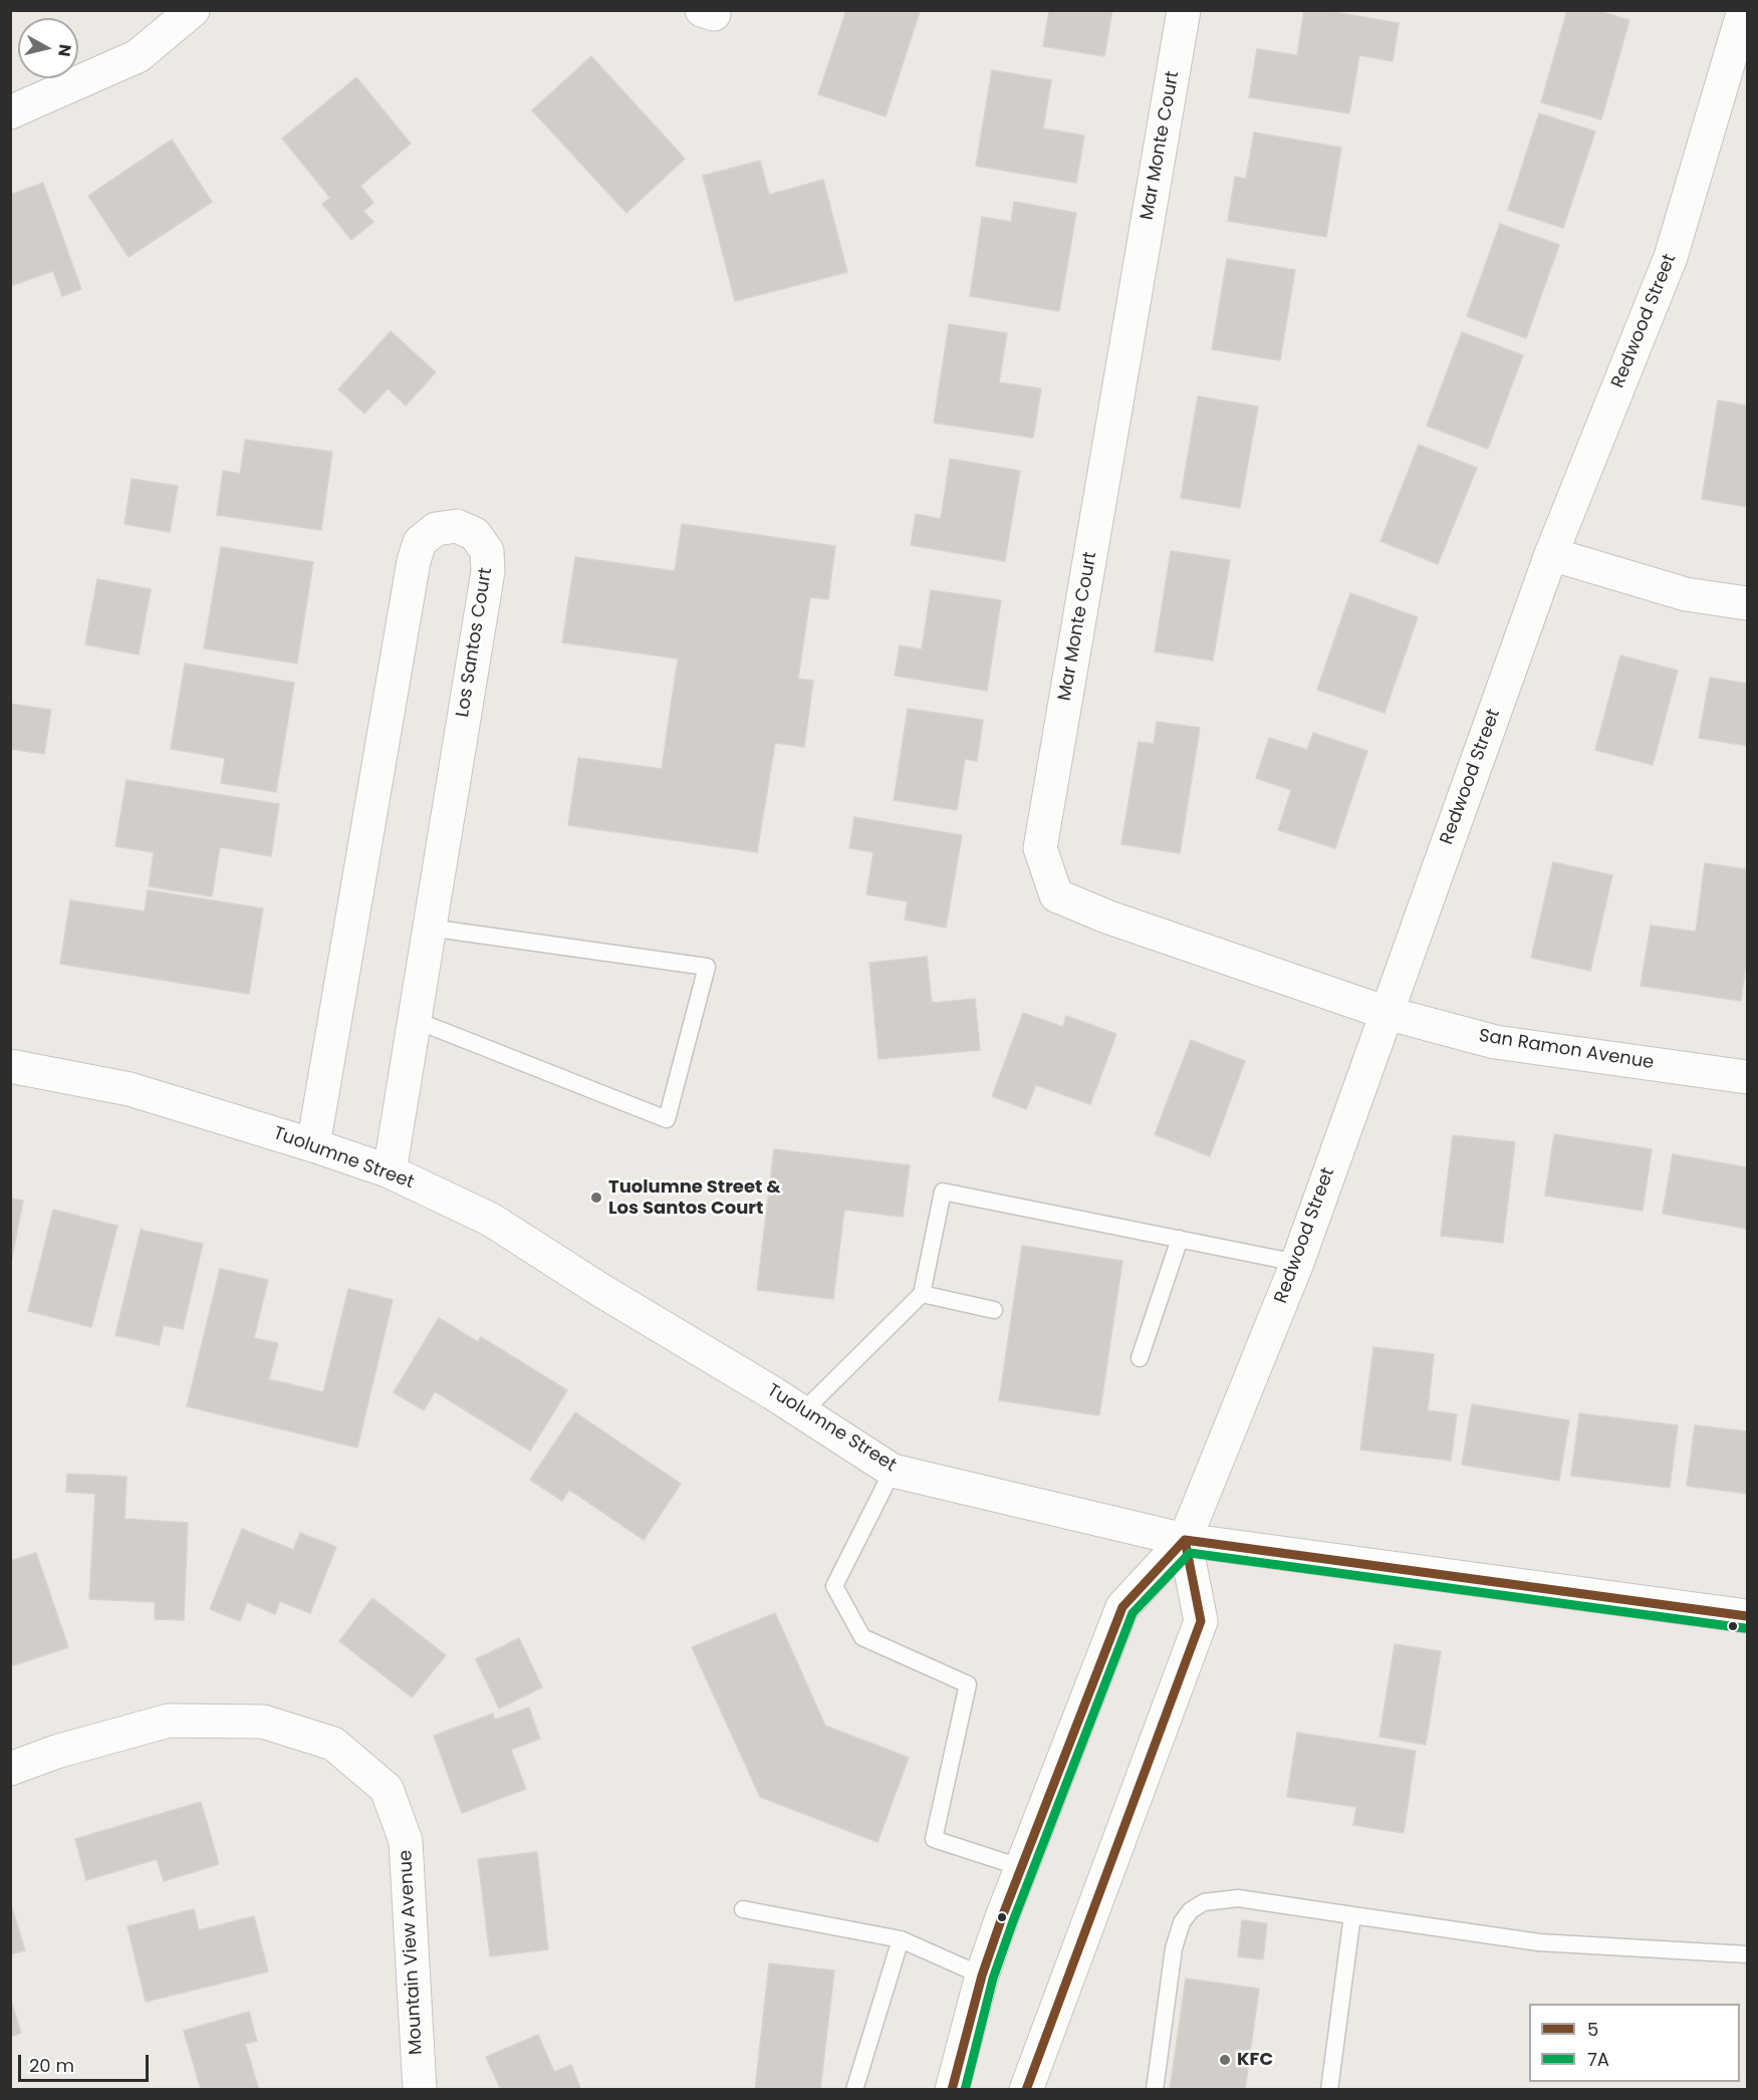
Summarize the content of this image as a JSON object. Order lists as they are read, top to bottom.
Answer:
{
  "streets": {
    "main road": [
      "Mar Monte Court",
      "Redwood Street",
      "Los Santos Court",
      "San Ramon Avenue",
      "Tuolumne Street",
      "Mountain View Avenue"
    ]
  },
  "crossings": [
    ["Mar Monte Court", "Redwood Street"],
    ["Mar Monte Court", "San Ramon Avenue"],
    ["Redwood Street", "San Ramon Avenue"],
    ["Redwood Street", "Tuolumne Street"],
    ["Los Santos Court", "Tuolumne Street"]
  ],
  "places": ["Tuolumne Street & Los Santos Court", "KFC"],
  "lines": ["transit line 5", "transit line 7A"],
  "legend": ["5", "7A"],
  "scale_bar": "20 m",
  "north": "right"
}
